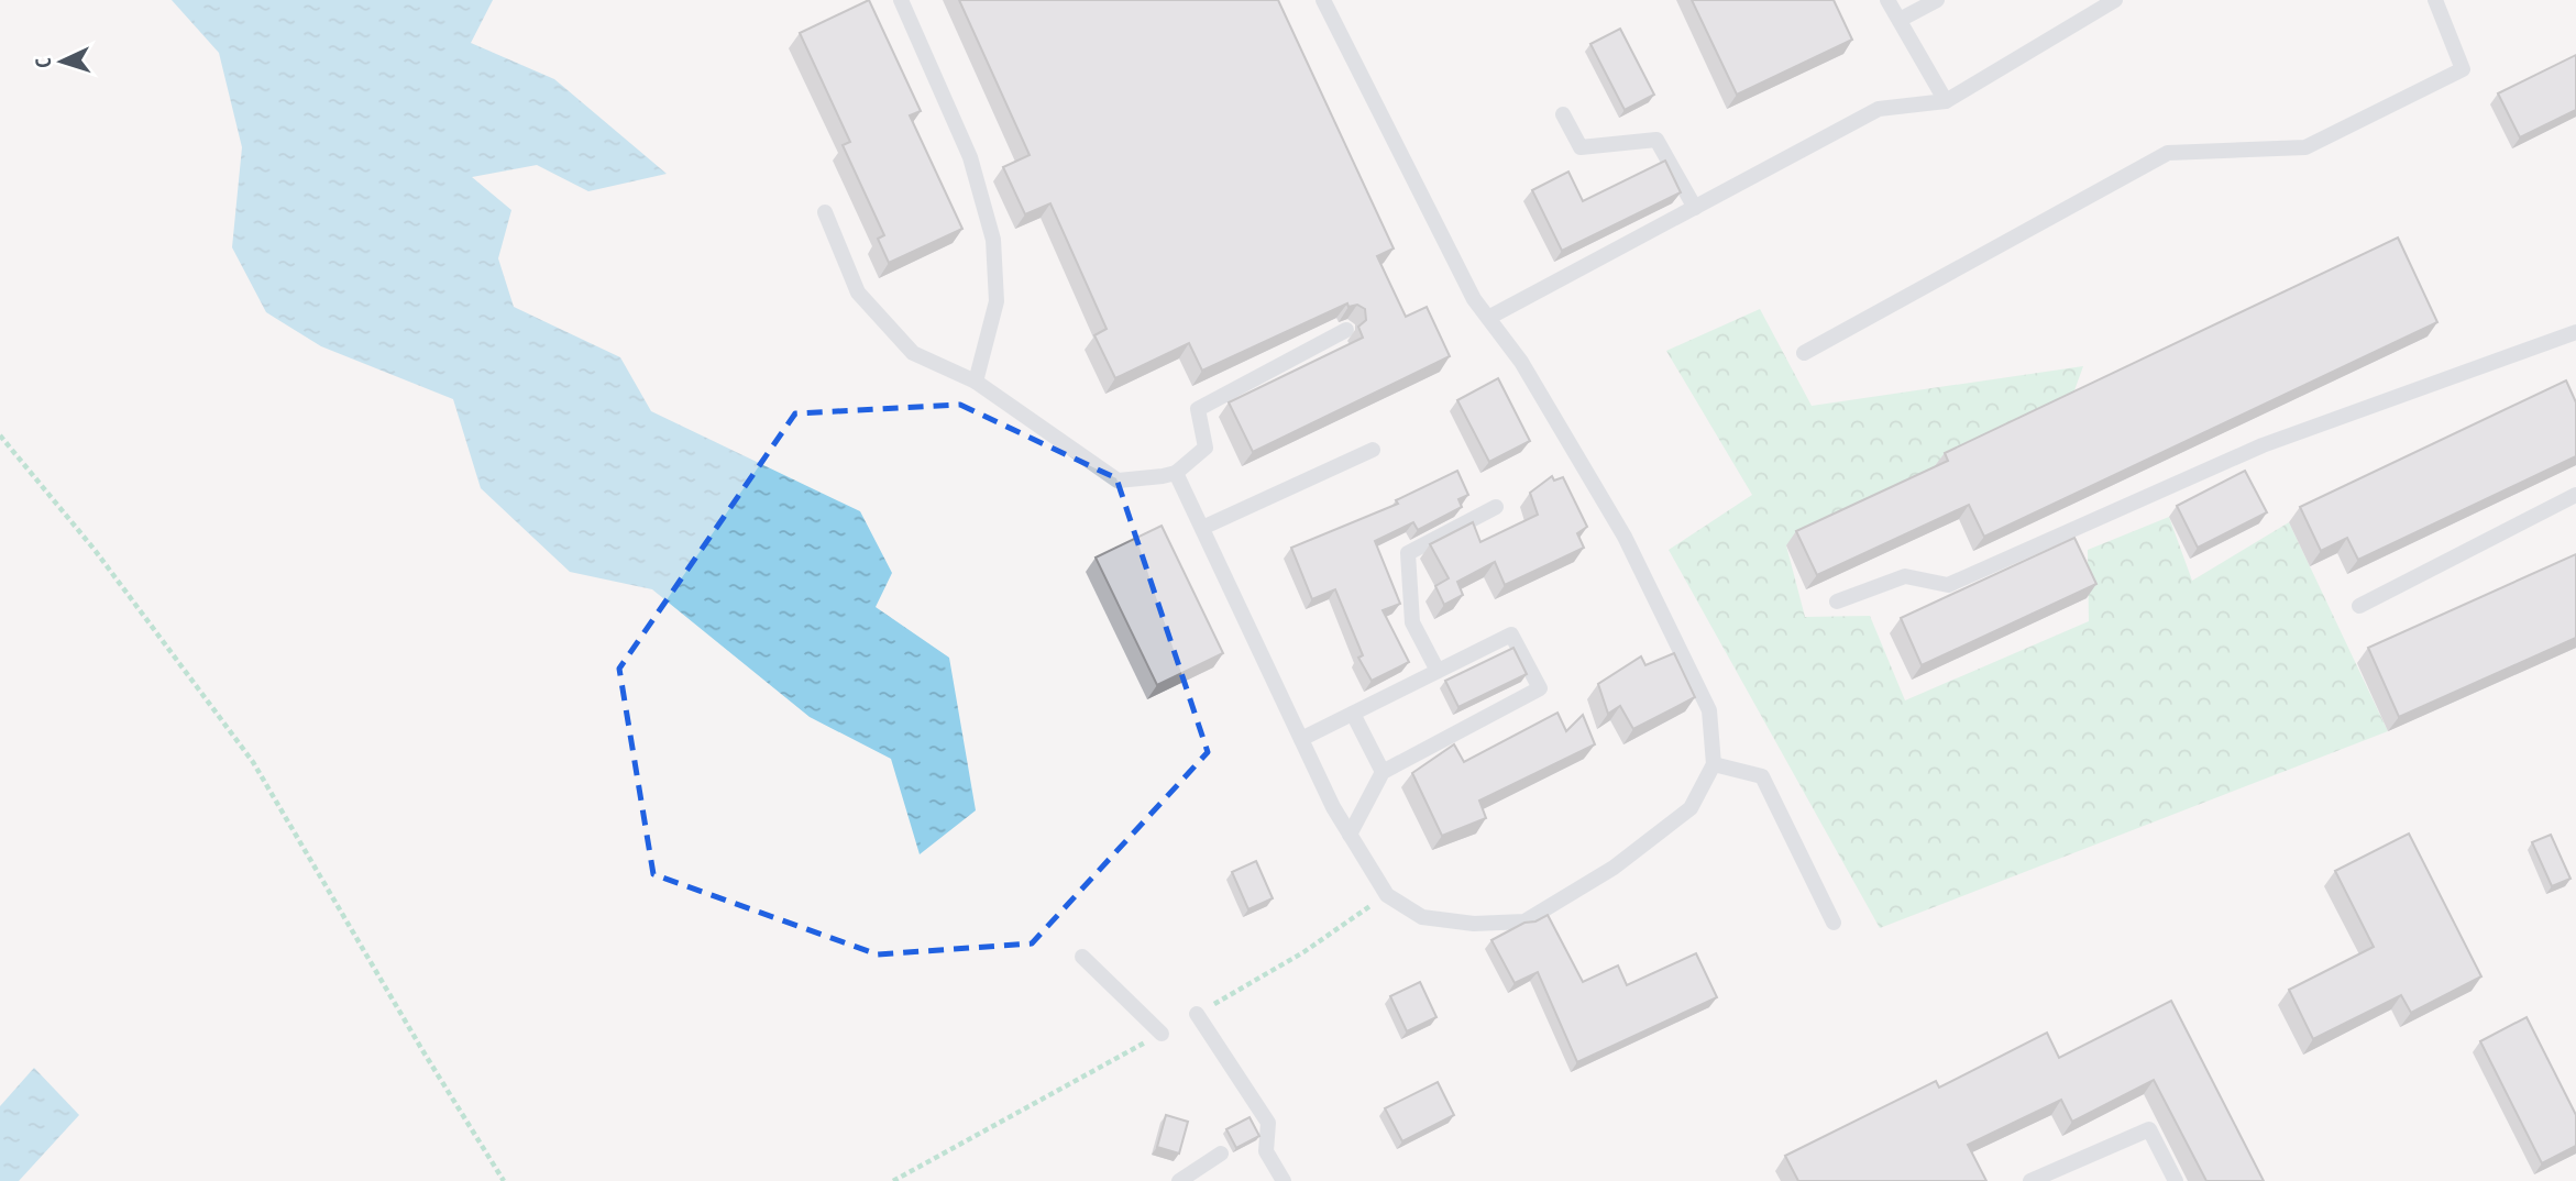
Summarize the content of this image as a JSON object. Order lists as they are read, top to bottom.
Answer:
{
  "north": "left"
}
